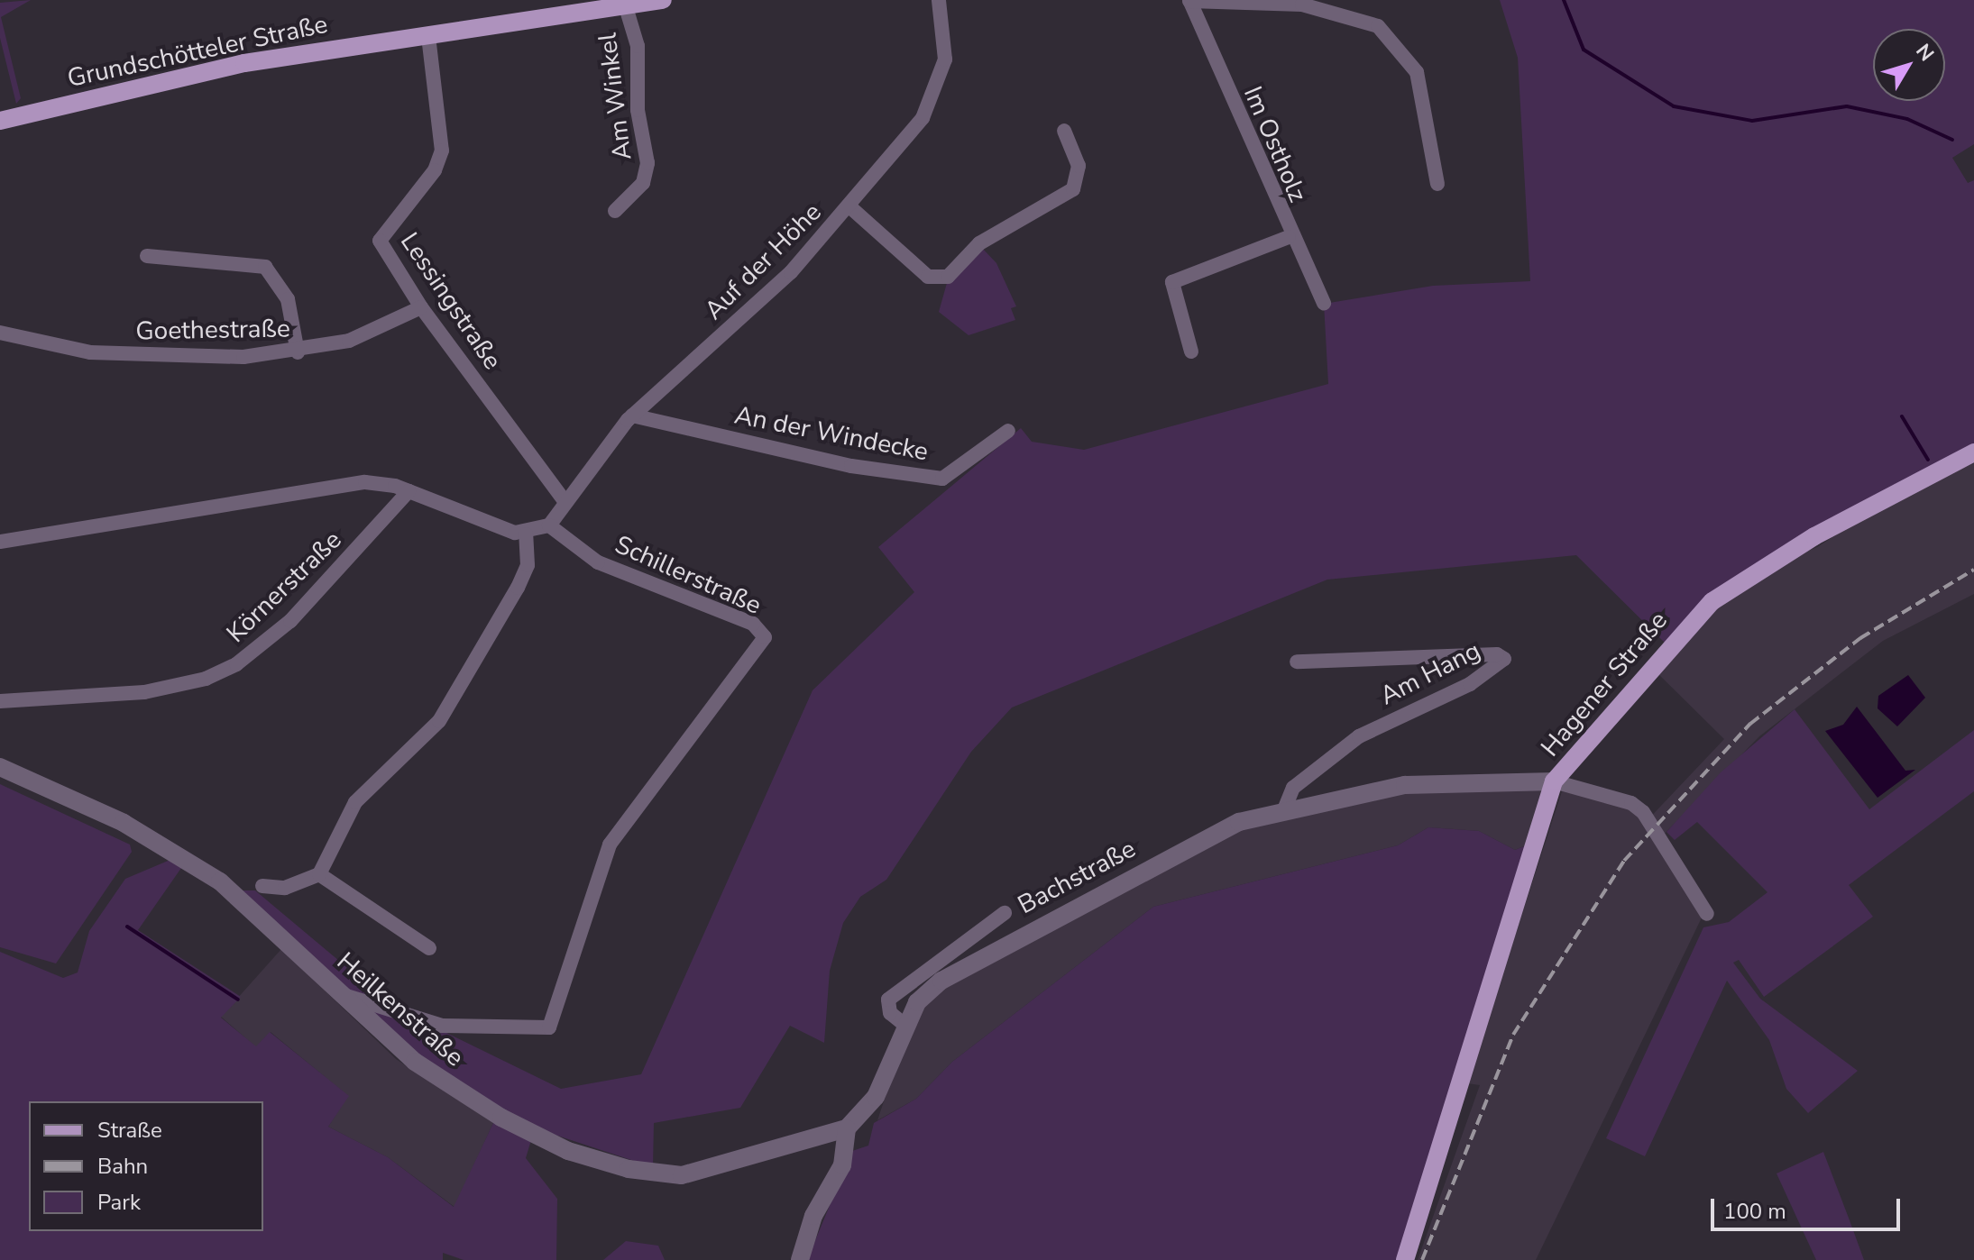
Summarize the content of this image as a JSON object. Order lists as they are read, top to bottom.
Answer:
{
  "streets": {
    "main road": ["Grundschötteler Straße", "Hagener Straße"],
    "street": [
      "Am Winkel",
      "Im Ostholz",
      "Auf der Höhe",
      "Lessingstraße",
      "Goethestraße",
      "An der Windecke",
      "Schillerstraße",
      "Körnerstraße",
      "Am Hang",
      "Bachstraße",
      "Heilkenstraße"
    ]
  },
  "crossings": [
    ["Grundschötteler Straße", "Am Winkel"],
    ["Grundschötteler Straße", "Lessingstraße"],
    ["Auf der Höhe", "Lessingstraße"],
    ["Auf der Höhe", "An der Windecke"],
    ["Auf der Höhe", "Schillerstraße"],
    ["Lessingstraße", "Goethestraße"],
    ["Schillerstraße", "Heilkenstraße"],
    ["Am Hang", "Bachstraße"],
    ["Hagener Straße", "Bachstraße"],
    ["Bachstraße", "Heilkenstraße"]
  ],
  "legend": ["Straße", "Bahn", "Park"],
  "scale_bar": "100 m",
  "north": "top right"
}
